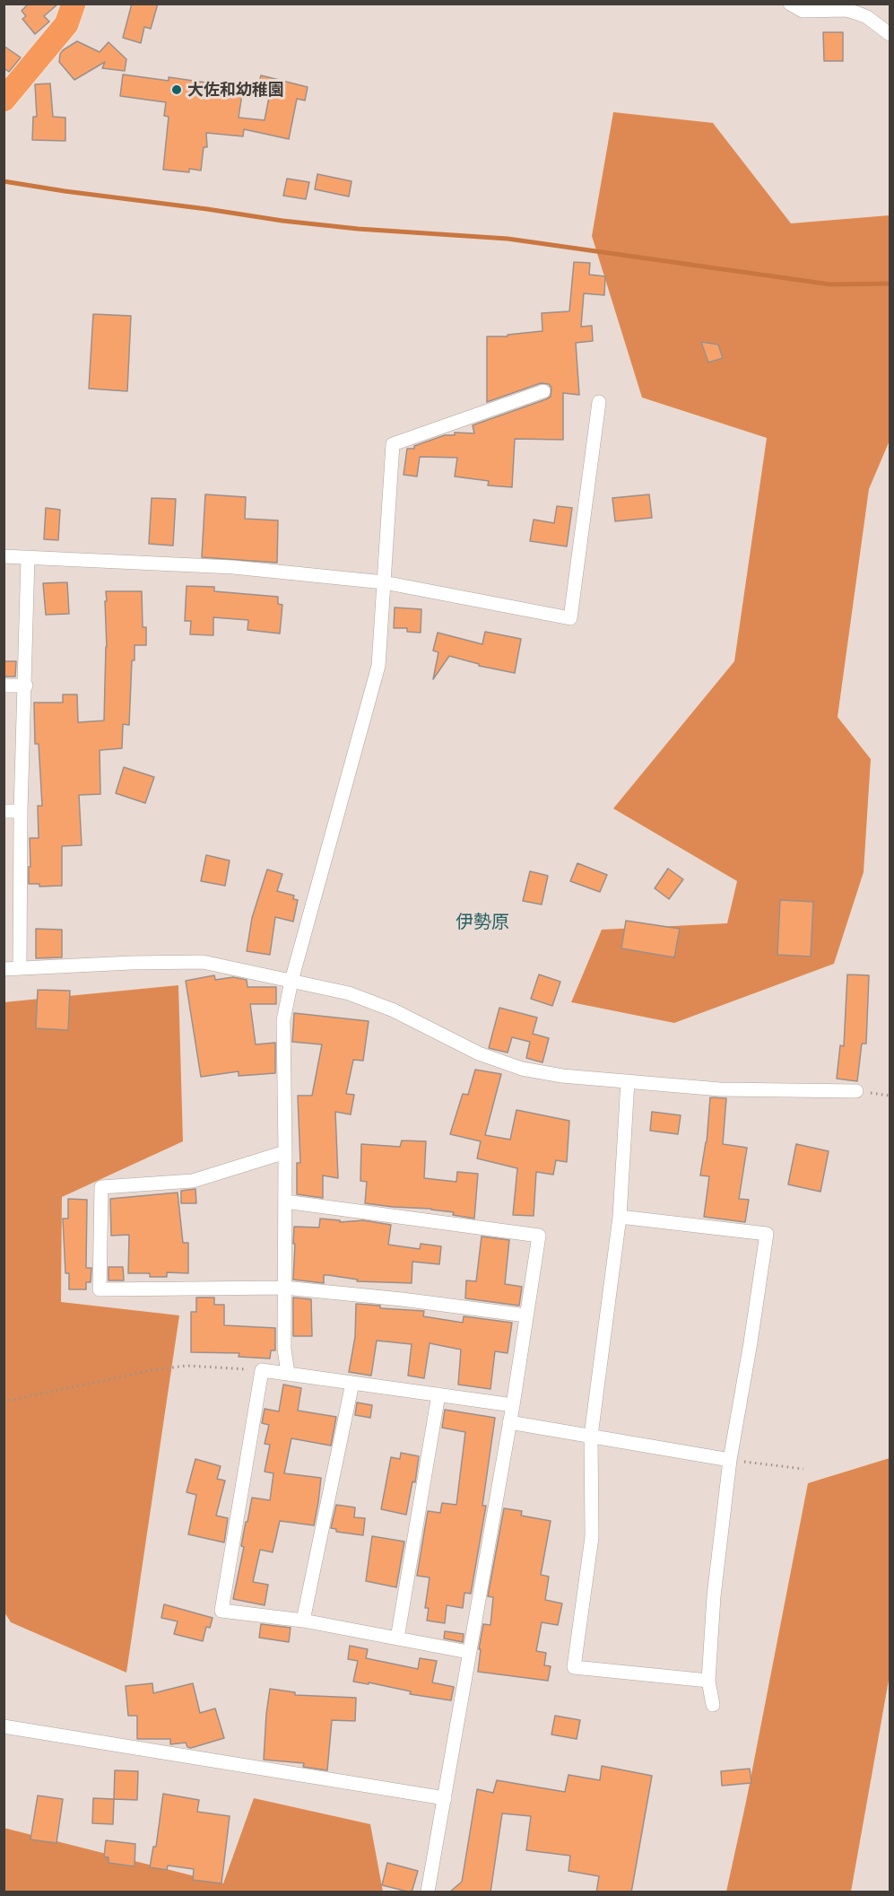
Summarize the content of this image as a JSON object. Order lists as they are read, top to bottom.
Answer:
{
  "districts": ["伊勢原"],
  "places": ["大佐和幼稚園"]
}
